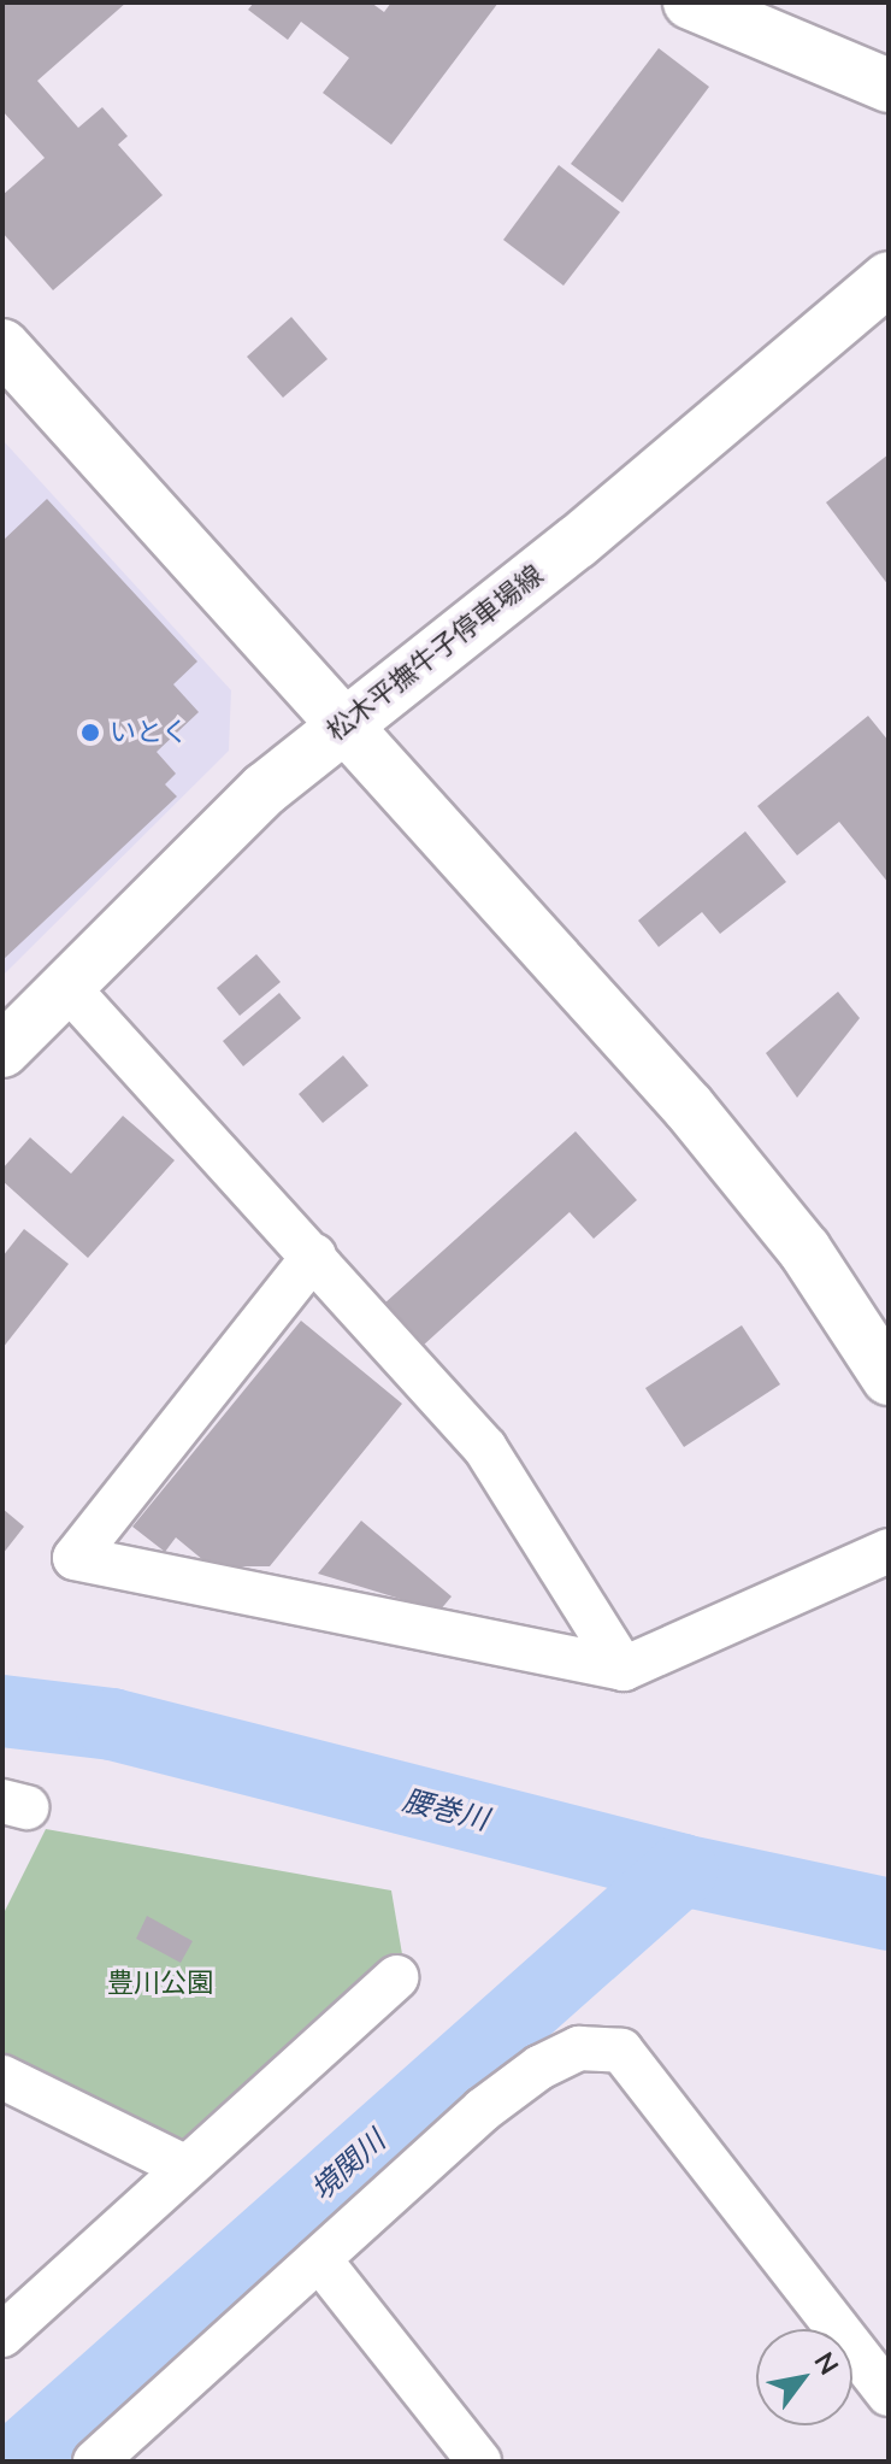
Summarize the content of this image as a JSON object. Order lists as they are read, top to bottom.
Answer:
{
  "streets": {
    "main road": ["松木平撫牛子停車場線"]
  },
  "water": ["腰巻川", "境関川"],
  "parks": ["豊川公園"],
  "places": ["いとく"],
  "north": "top right"
}
